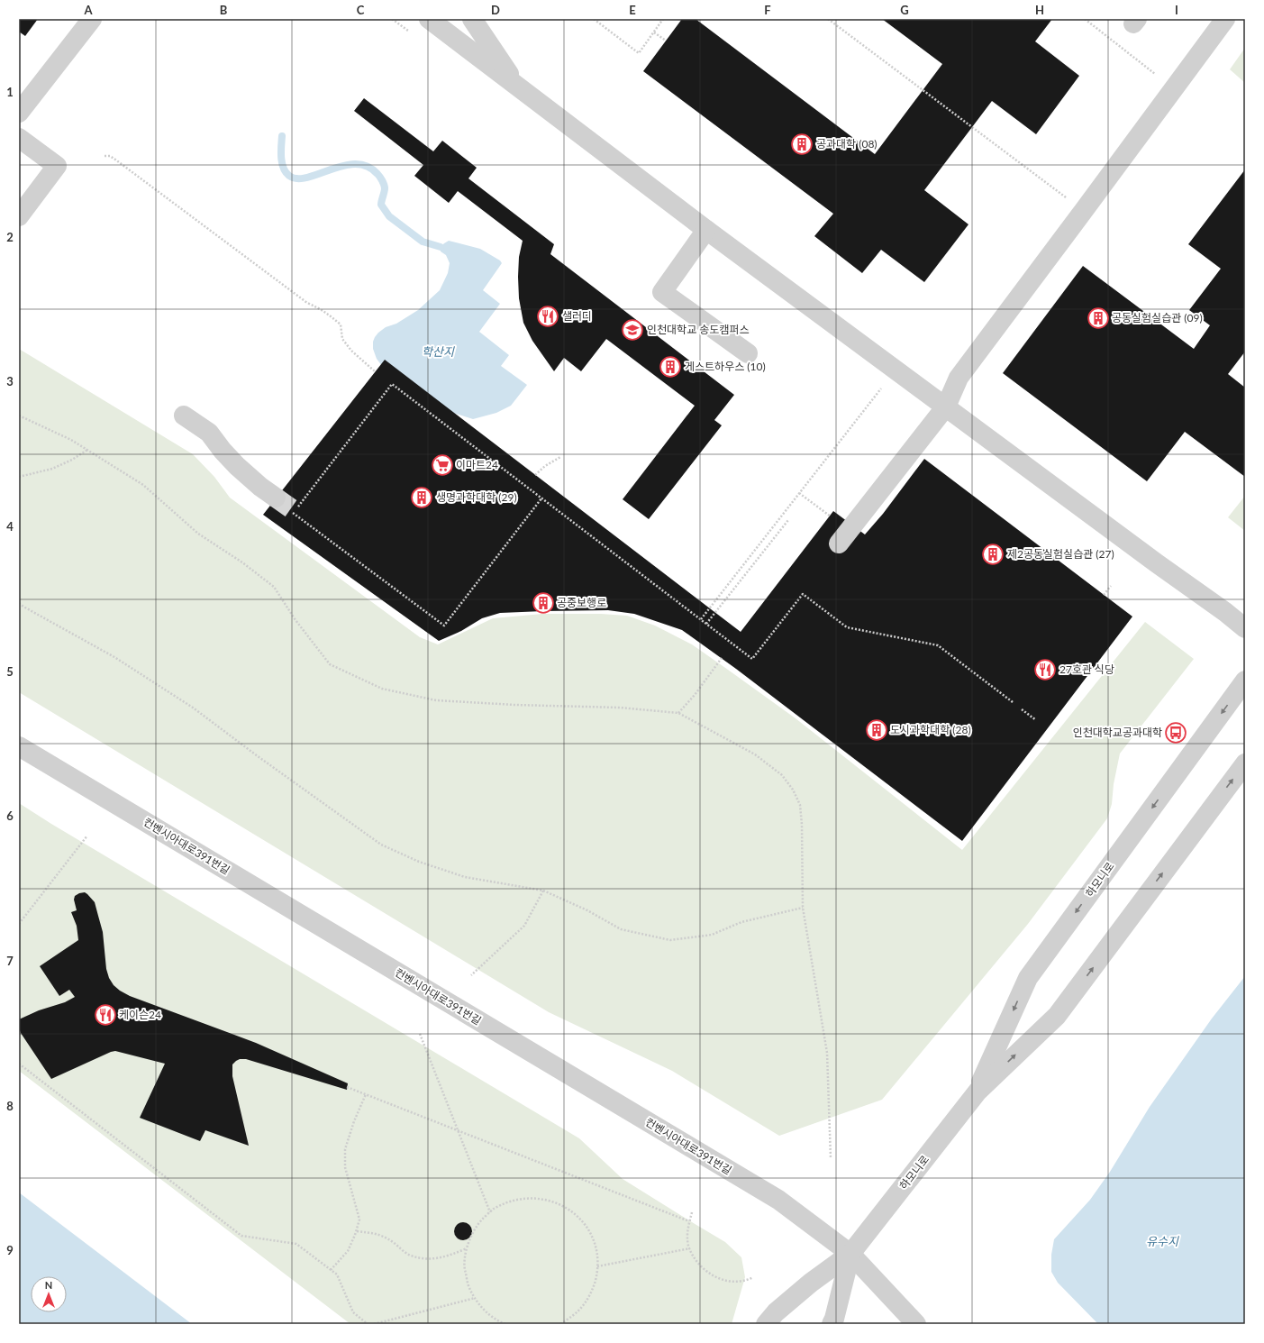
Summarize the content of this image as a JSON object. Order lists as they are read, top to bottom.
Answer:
{
  "streets": {
    "street": ["컨벤시아대로391번길", "하모니로"]
  },
  "crossings": [
    ["컨벤시아대로391번길", "하모니로"]
  ],
  "water": ["학산지", "유수지"],
  "places": {
    "building": [
      "공과대학 (08)",
      "공동실험실습관 (09)",
      "게스트하우스 (10)",
      "생명과학대학 (29)",
      "제2공동실험실습관 (27)",
      "공중보행로",
      "도시과학대학 (28)"
    ],
    "restaurant": ["샐러디", "27호관 식당", "케이슨24"],
    "school or university": ["인천대학교 송도캠퍼스"],
    "supermarket": ["이마트24"],
    "bus stop": ["인천대학교공과대학"]
  },
  "north": "top",
  "grid": {
    "columns": [
      "A",
      "B",
      "C",
      "D",
      "E",
      "F",
      "G",
      "H",
      "I"
    ],
    "rows": [
      "1",
      "2",
      "3",
      "4",
      "5",
      "6",
      "7",
      "8",
      "9"
    ]
  }
}
